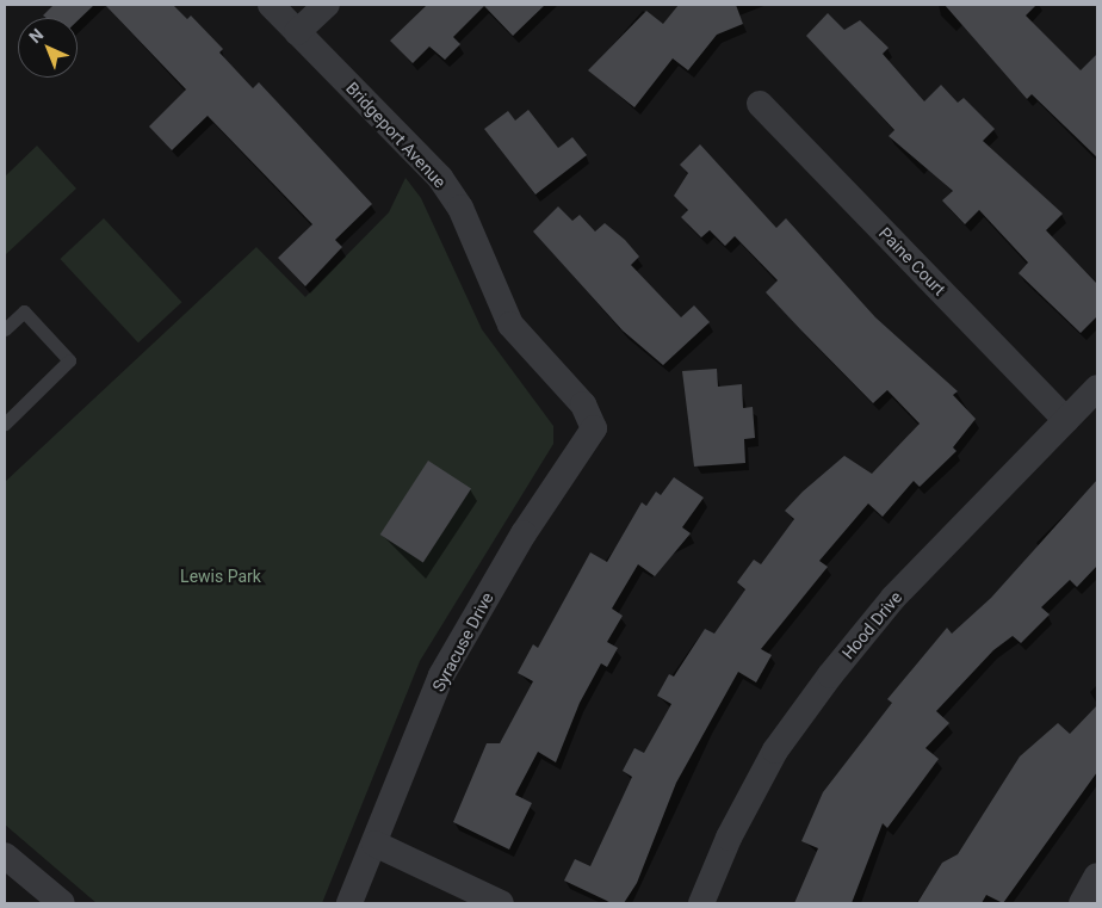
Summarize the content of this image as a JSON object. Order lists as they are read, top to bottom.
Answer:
{
  "streets": {
    "street": [
      "Bridgeport Avenue",
      "Paine Court",
      "Hood Drive",
      "Syracuse Drive"
    ]
  },
  "crossings": [
    ["Bridgeport Avenue", "Syracuse Drive"],
    ["Paine Court", "Hood Drive"]
  ],
  "parks": ["Lewis Park"],
  "north": "top left"
}
